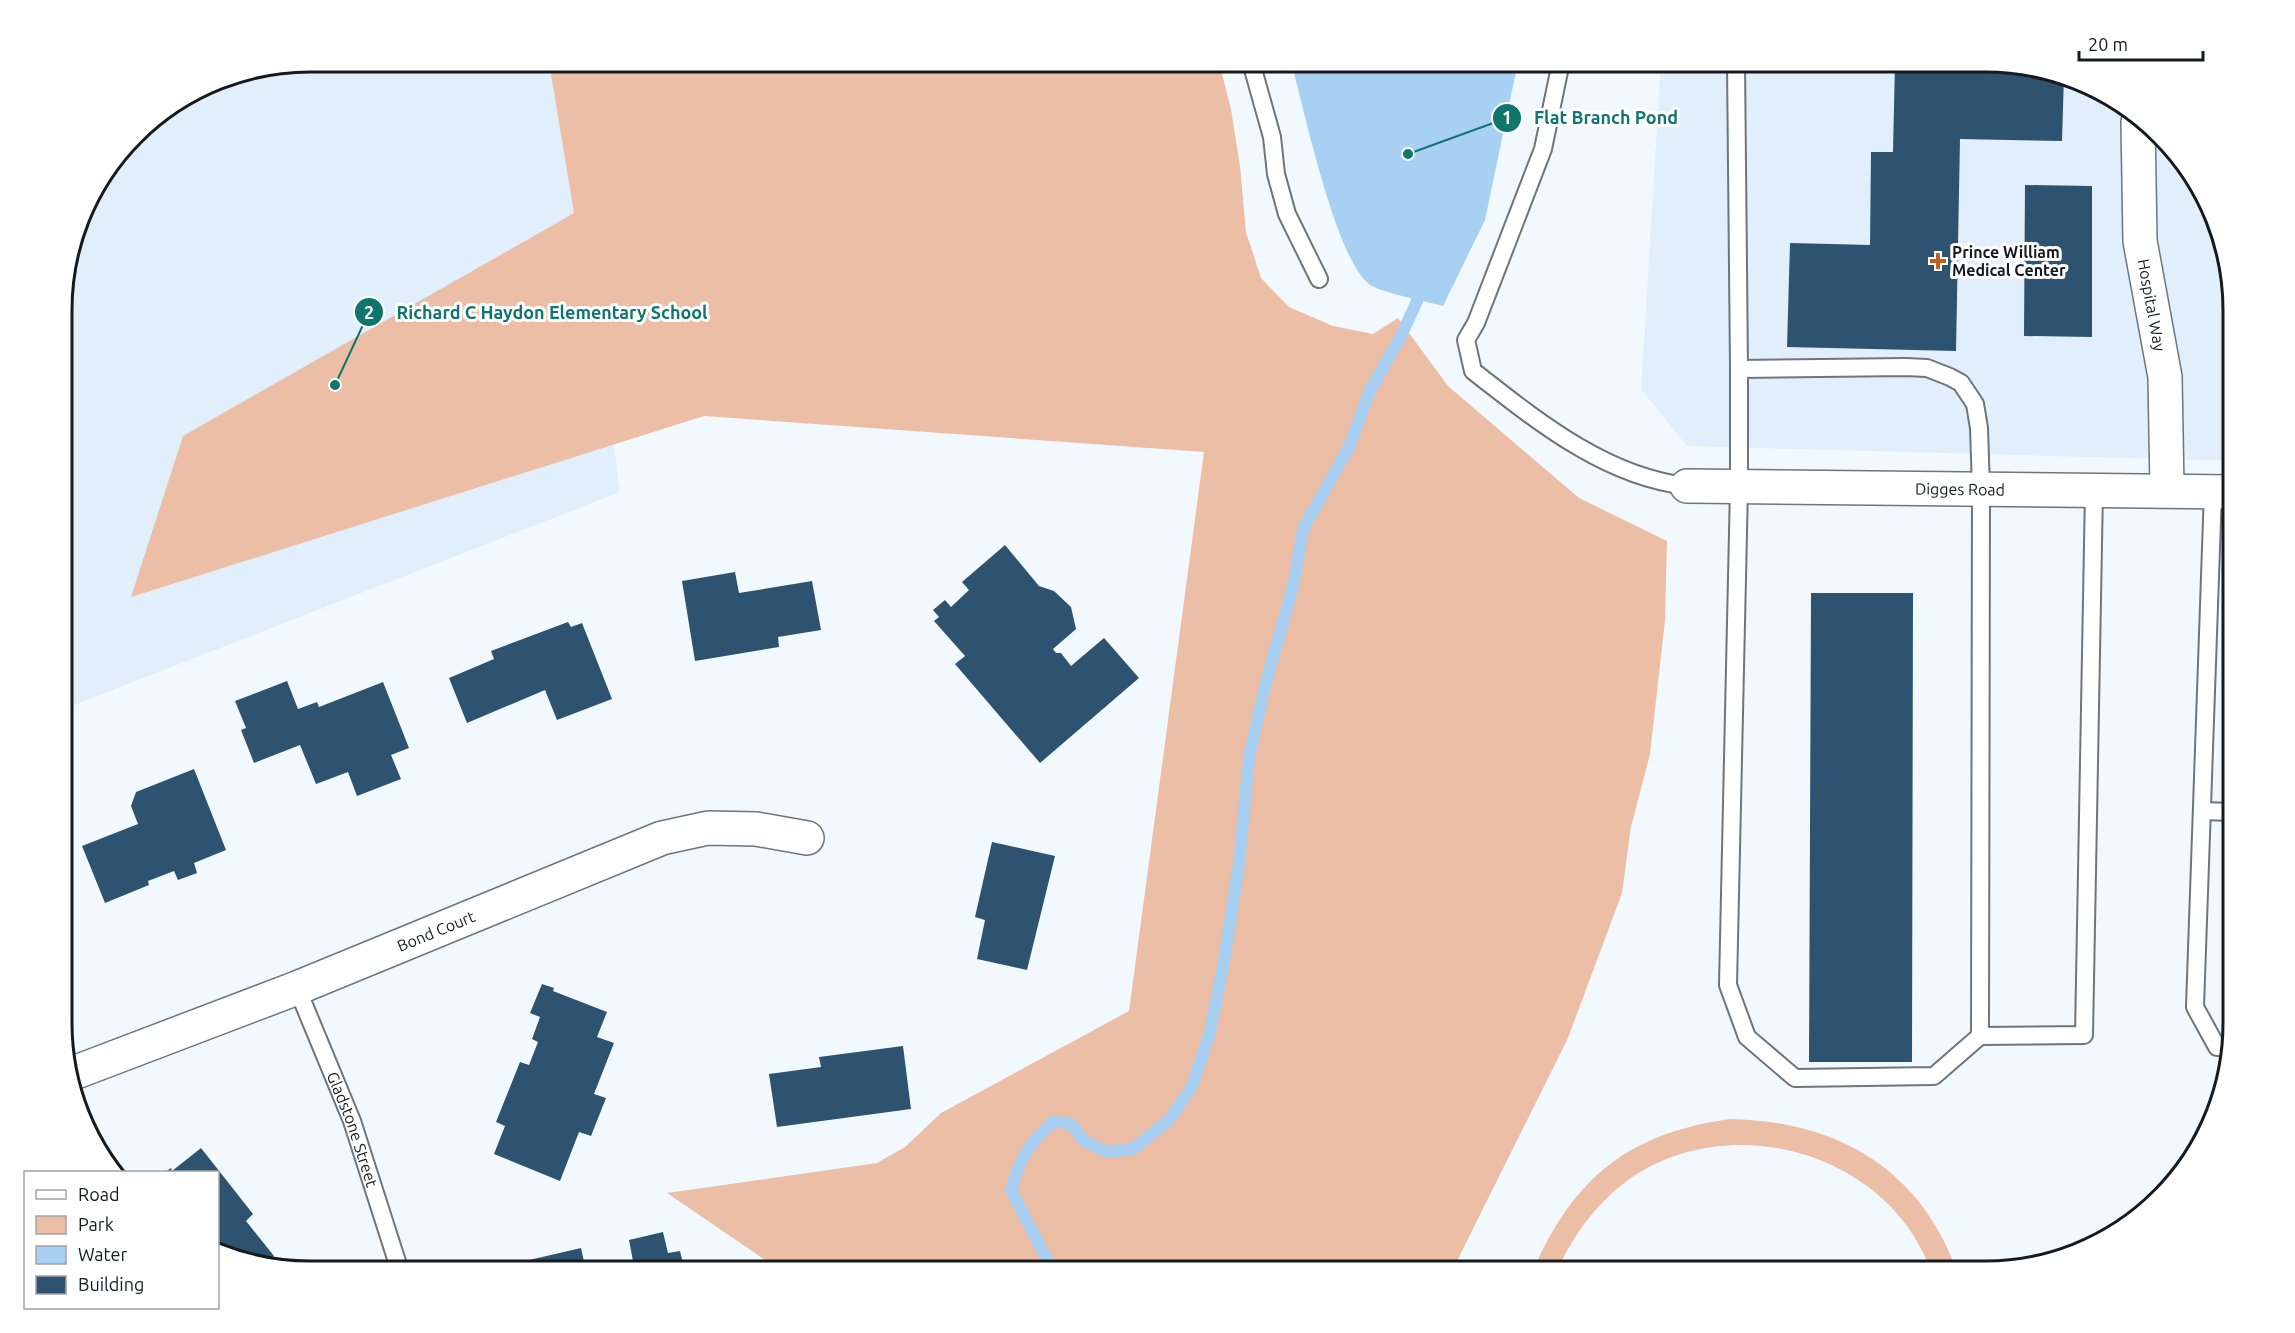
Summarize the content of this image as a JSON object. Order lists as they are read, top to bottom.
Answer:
{
  "streets": {
    "street": ["Hospital Way", "Digges Road", "Bond Court"],
    "lane": ["Gladstone Street"]
  },
  "crossings": [
    ["Hospital Way", "Digges Road"],
    ["Bond Court", "Gladstone Street"]
  ],
  "places": {
    "other": ["Flat Branch Pond", "Richard C Haydon Elementary School"],
    "health": ["Prince William Medical Center"]
  },
  "legend": [
    "Road",
    "Park",
    "Water",
    "Building"
  ],
  "scale_bar": "20 m"
}
